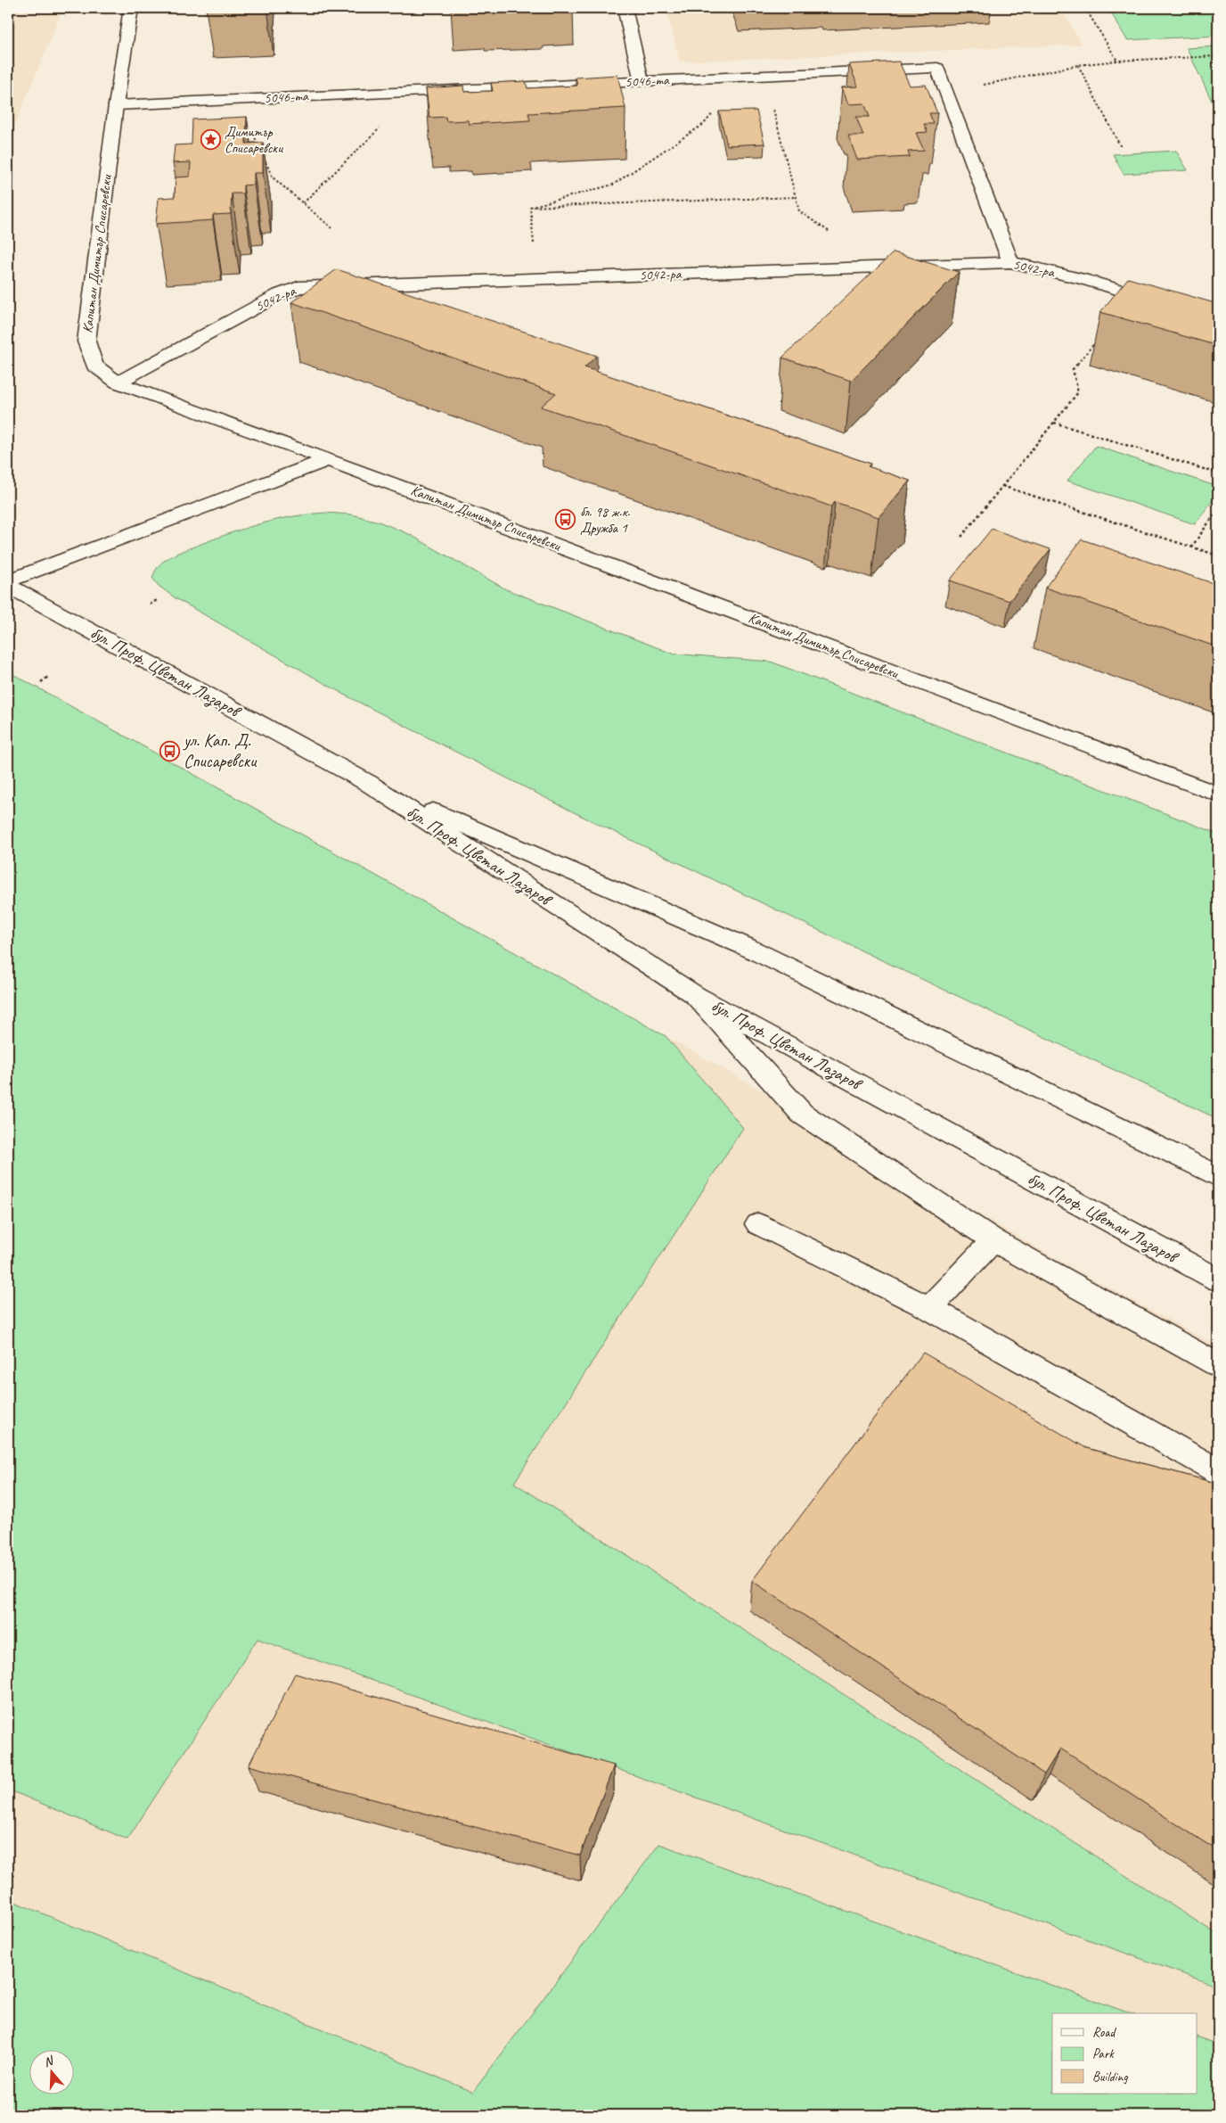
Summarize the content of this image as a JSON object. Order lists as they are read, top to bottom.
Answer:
{
  "streets": {
    "street": [
      "5046-та",
      "Капитан Димитър Списаревски",
      "5042-ра",
      "бул. Проф. Цветан Лазаров"
    ]
  },
  "crossings": [
    ["5046-та", "Капитан Димитър Списаревски"],
    ["Капитан Димитър Списаревски", "5042-ра"]
  ],
  "places": {
    "place": ["Димитър Списаревски"],
    "bus stop": ["бл. 98 ж.к. Дружба 1", "ул. Кап. Д. Списаревски"]
  },
  "legend": ["Road", "Park", "Building"],
  "north": "top"
}
